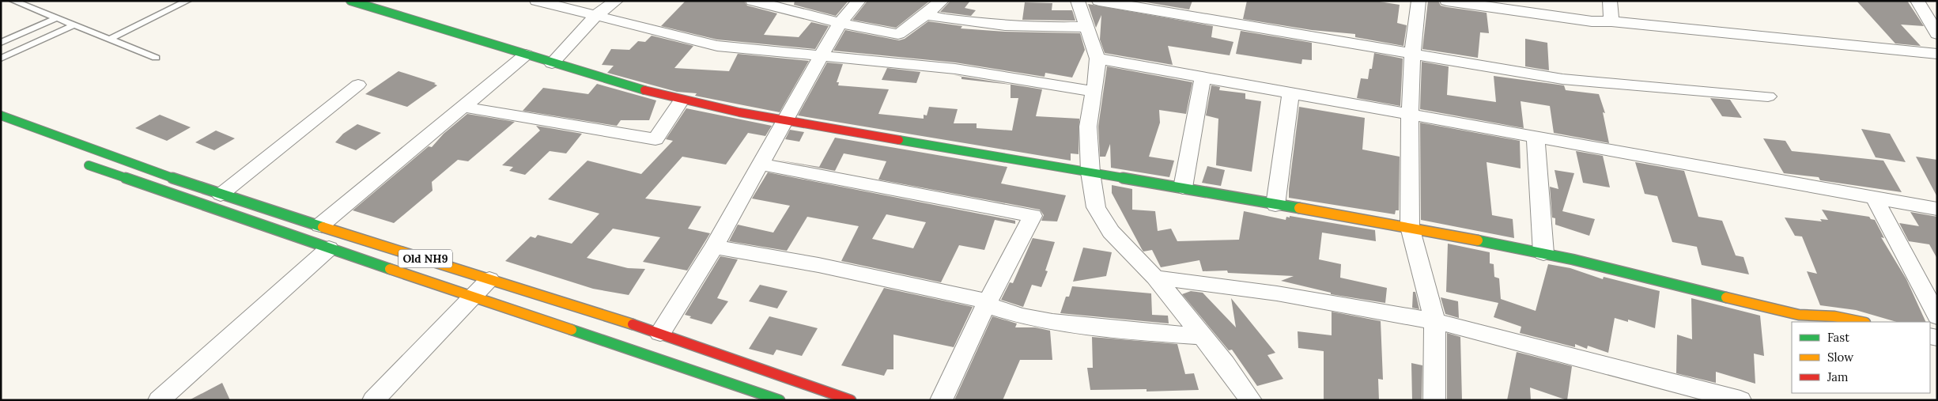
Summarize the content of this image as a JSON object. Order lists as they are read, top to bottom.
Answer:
{
  "streets": {
    "main road": ["Old NH9"]
  },
  "legend": ["Fast", "Slow", "Jam"]
}
